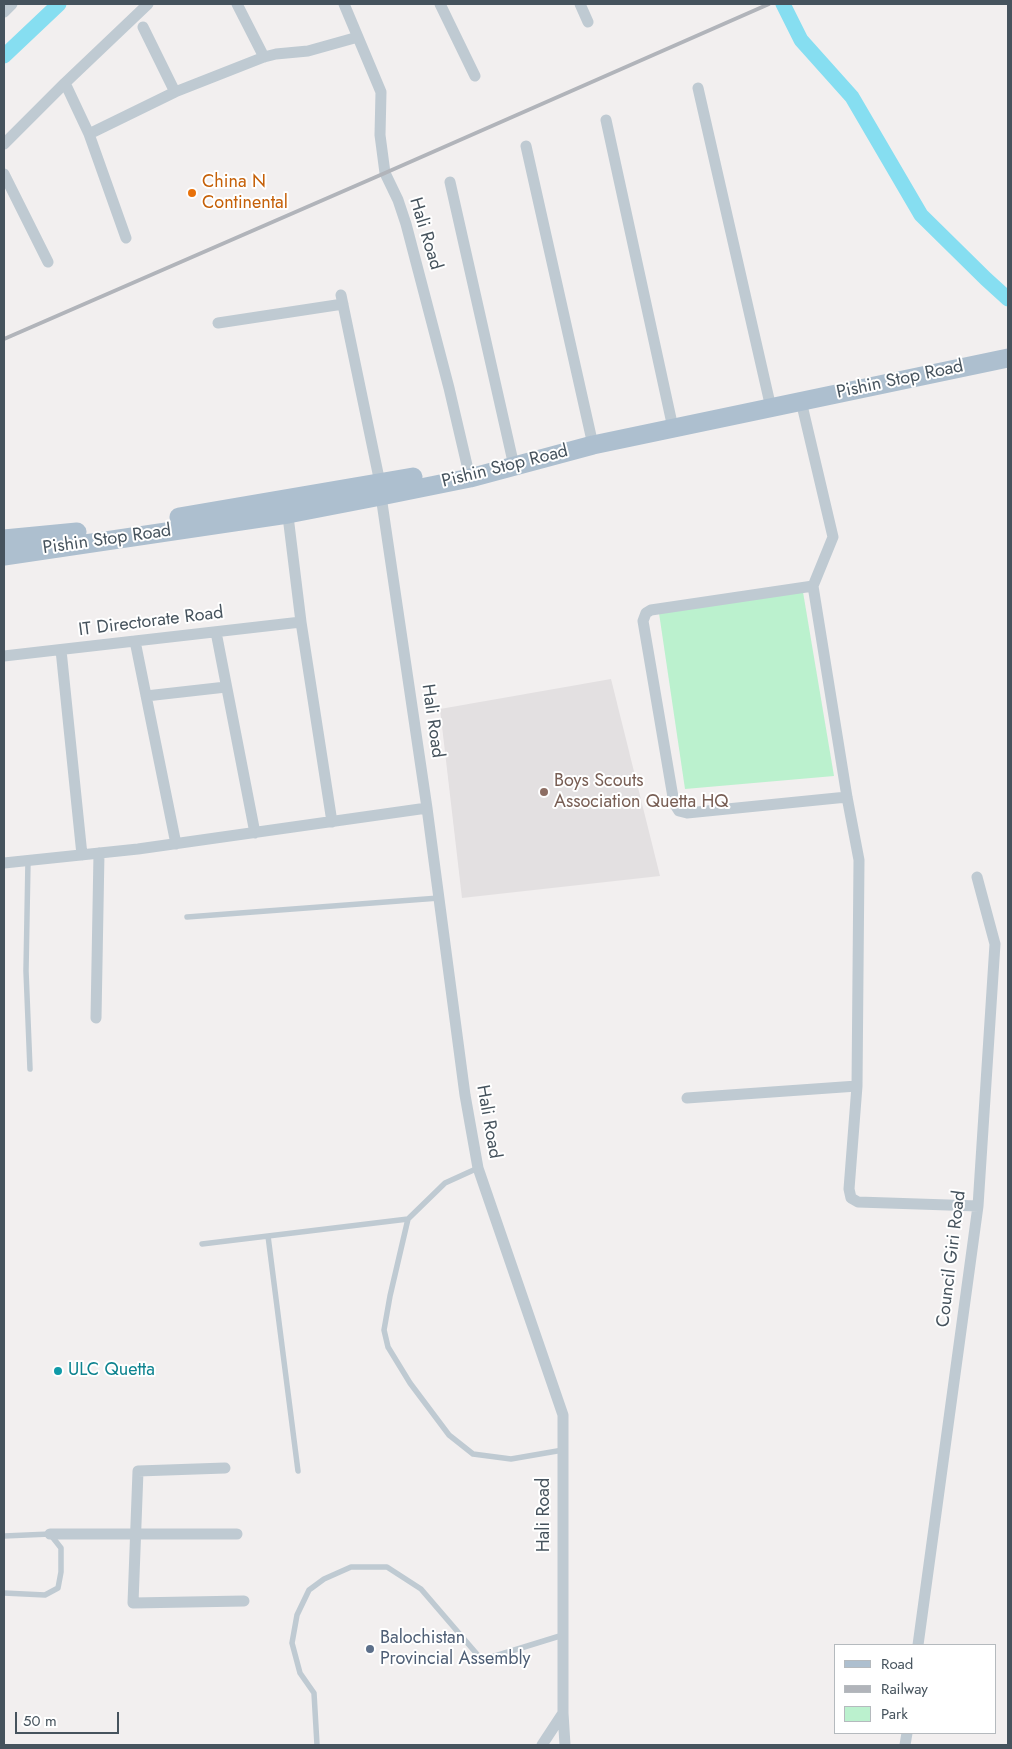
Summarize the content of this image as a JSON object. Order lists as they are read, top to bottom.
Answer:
{
  "streets": {
    "main road": ["Pishin Stop Road"],
    "street": ["Hali Road", "IT Directorate Road", "Council Giri Road"]
  },
  "crossings": [
    ["Hali Road", "Pishin Stop Road"]
  ],
  "places": [
    "China N Continental",
    "Boys Scouts Association Quetta HQ",
    "ULC Quetta",
    "Balochistan Provincial Assembly"
  ],
  "legend": ["Road", "Railway", "Park"],
  "scale_bar": "50 m"
}
